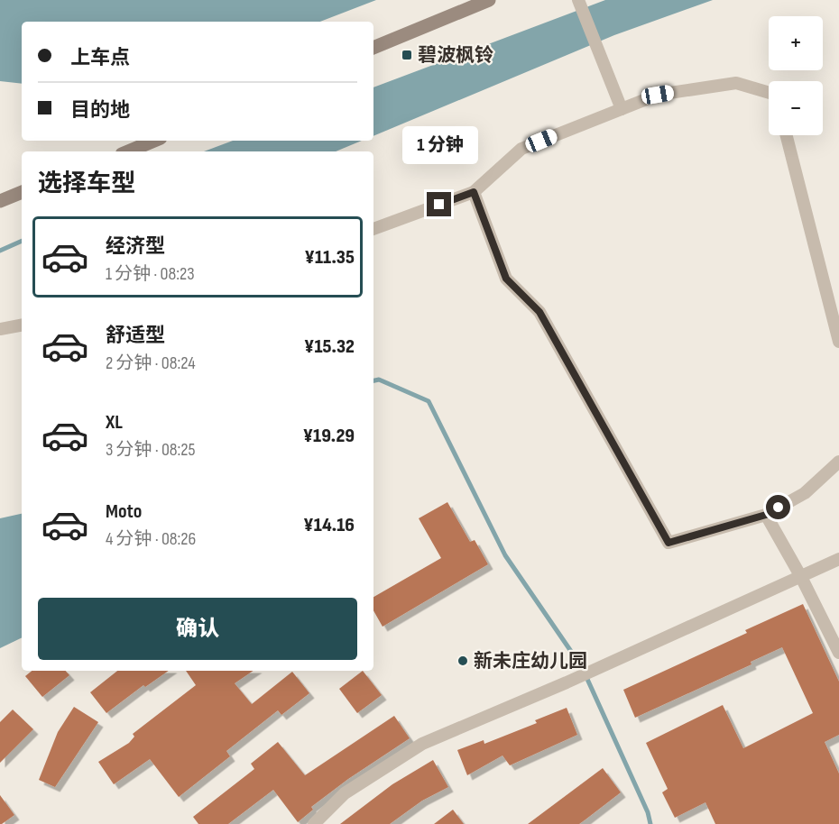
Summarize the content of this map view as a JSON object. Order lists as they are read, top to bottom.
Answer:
{
  "places": {
    "transit": ["碧波枫铃"],
    "other": ["新未庄幼儿园"]
  },
  "page": {
    "map_buttons": ["+", "−"],
    "banner": ["上车点", "目的地"],
    "bubble": "1 分钟",
    "heading": "选择车型",
    "list": [
      {
        "name": "经济型",
        "note": "1 分钟 · 08:23",
        "value": "¥11.35"
      },
      {
        "name": "舒适型",
        "note": "2 分钟 · 08:24",
        "value": "¥15.32"
      },
      {
        "name": "XL",
        "note": "3 分钟 · 08:25",
        "value": "¥19.29"
      },
      {
        "name": "Moto",
        "note": "4 分钟 · 08:26",
        "value": "¥14.16"
      }
    ],
    "buttons": "确认"
  }
}
